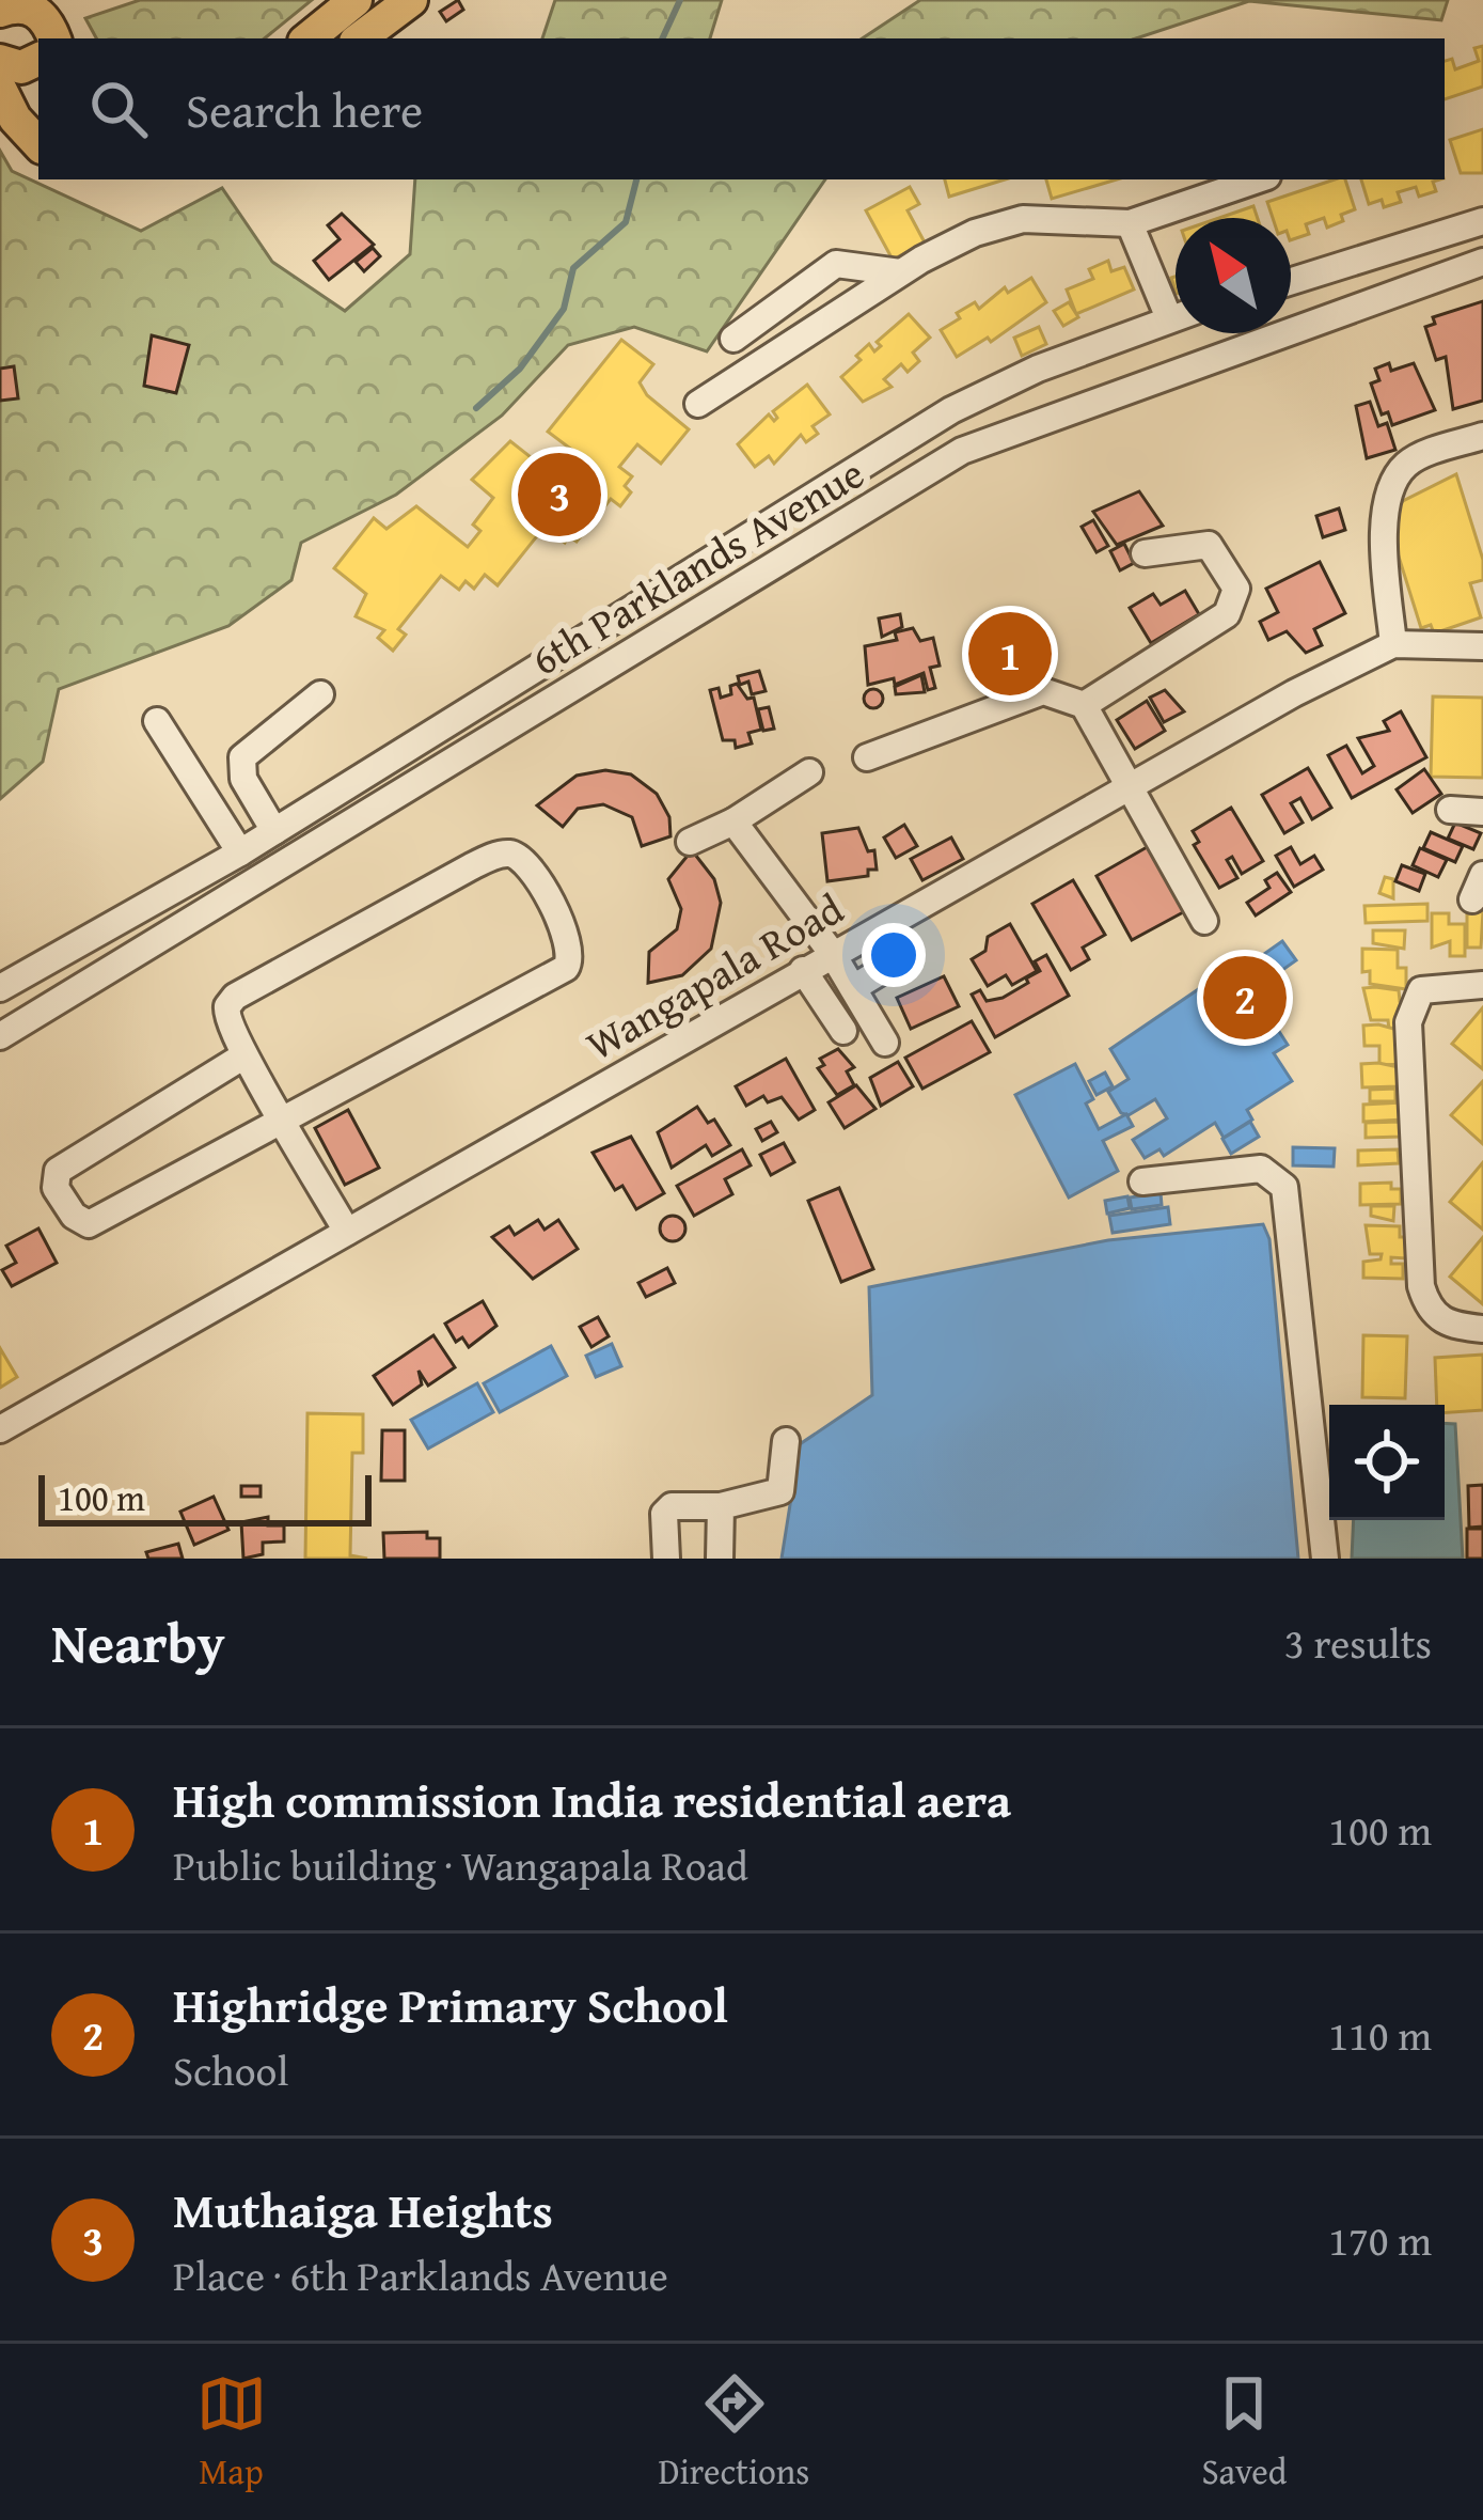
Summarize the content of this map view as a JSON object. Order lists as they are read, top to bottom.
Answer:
{
  "streets": {
    "street": ["6th Parklands Avenue", "Wangapala Road"]
  },
  "scale_bar": "100 m",
  "north": "top left",
  "page": {
    "search": "Search here",
    "pins": ["3", "1", "2"],
    "scale": "100 m",
    "heading": ["Nearby", "3 results"],
    "list": [
      {
        "mark": "1",
        "name": "High commission India residential aera",
        "note": "Public building · Wangapala Road",
        "value": "100 m"
      },
      {
        "mark": "2",
        "name": "Highridge Primary School",
        "note": "School",
        "value": "110 m"
      },
      {
        "mark": "3",
        "name": "Muthaiga Heights",
        "note": "Place · 6th Parklands Avenue",
        "value": "170 m"
      }
    ],
    "nav": ["Map", "Directions", "Saved"]
  }
}
